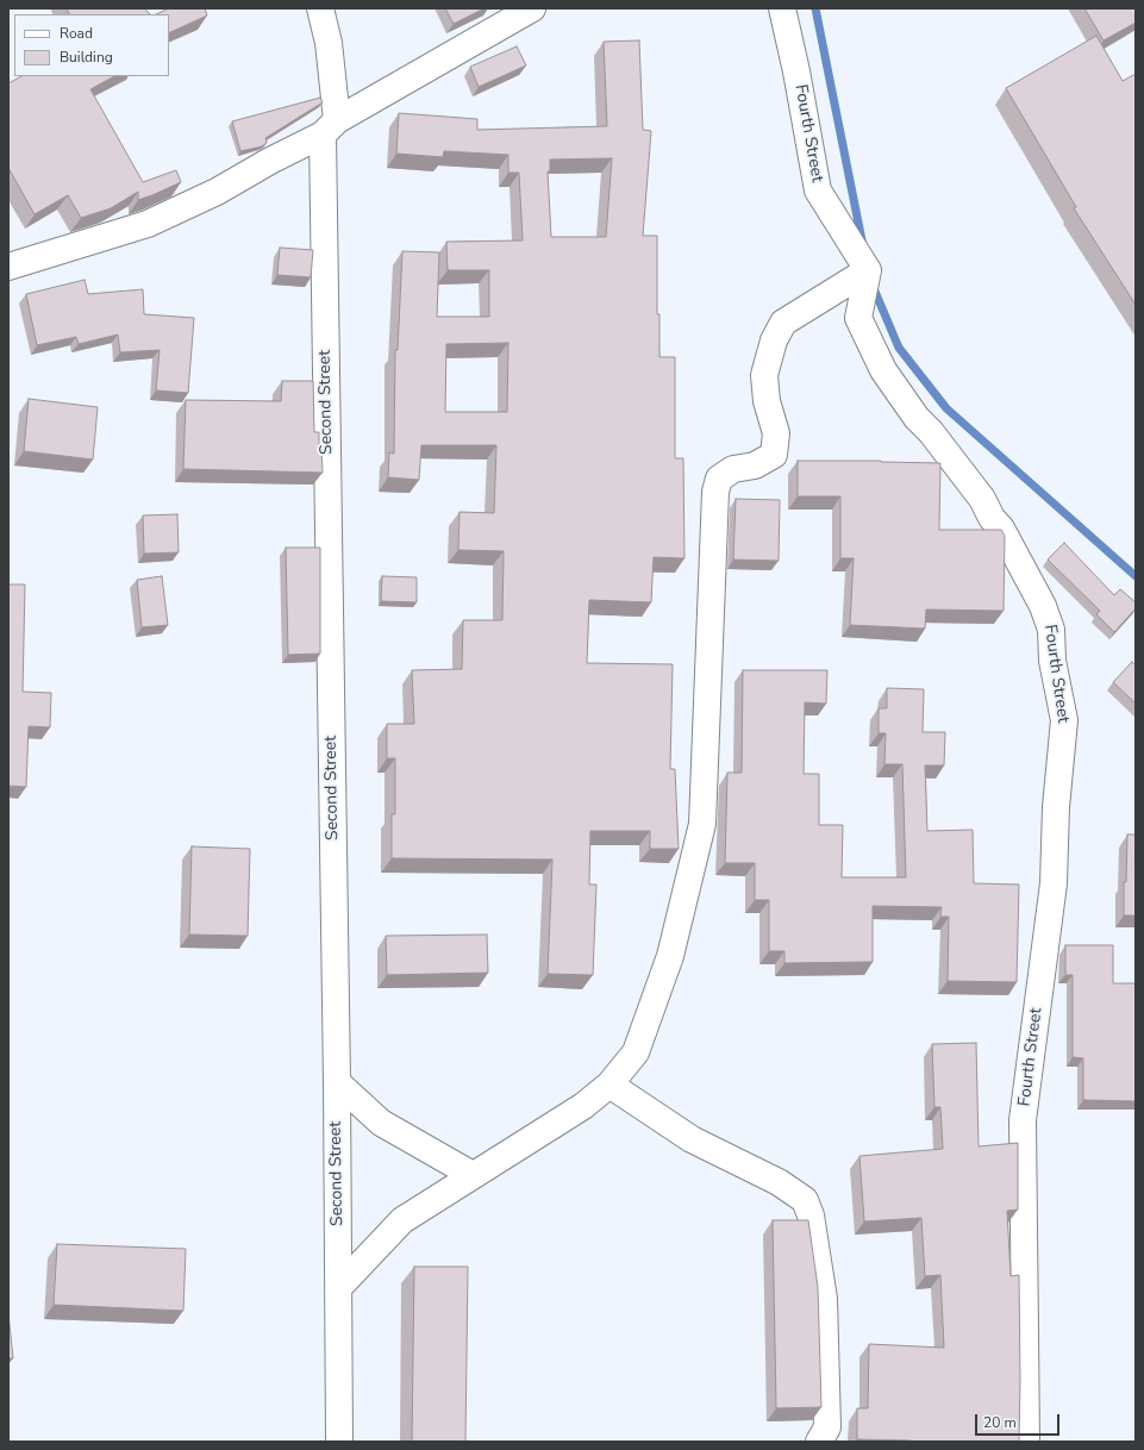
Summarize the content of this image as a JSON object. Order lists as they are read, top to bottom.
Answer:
{
  "streets": {
    "street": ["Fourth Street", "Second Street"]
  },
  "legend": ["Road", "Building"],
  "scale_bar": "20 m"
}
